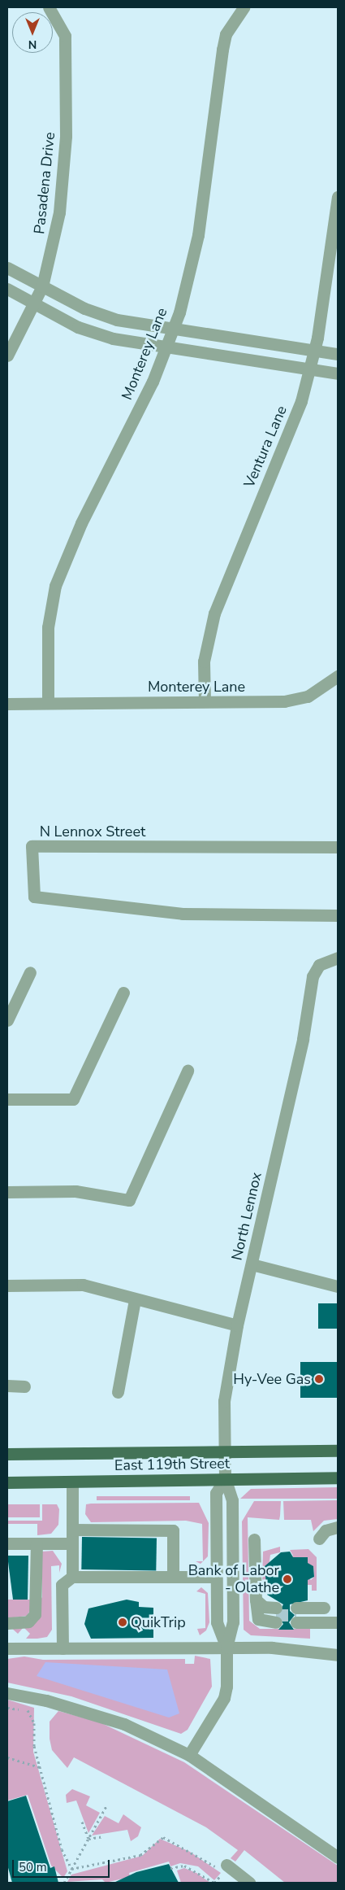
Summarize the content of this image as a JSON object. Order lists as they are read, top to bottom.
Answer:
{
  "streets": {
    "main road": ["East 119th Street"],
    "street": [
      "Pasadena Drive",
      "Monterey Lane",
      "Ventura Lane",
      "N Lennox Street",
      "North Lennox"
    ]
  },
  "crossings": [
    ["Monterey Lane", "Ventura Lane"],
    ["North Lennox", "East 119th Street"]
  ],
  "places": ["Hy-Vee Gas", "Bank of Labor - Olathe", "QuikTrip"],
  "scale_bar": "50 m",
  "north": "bottom"
}
